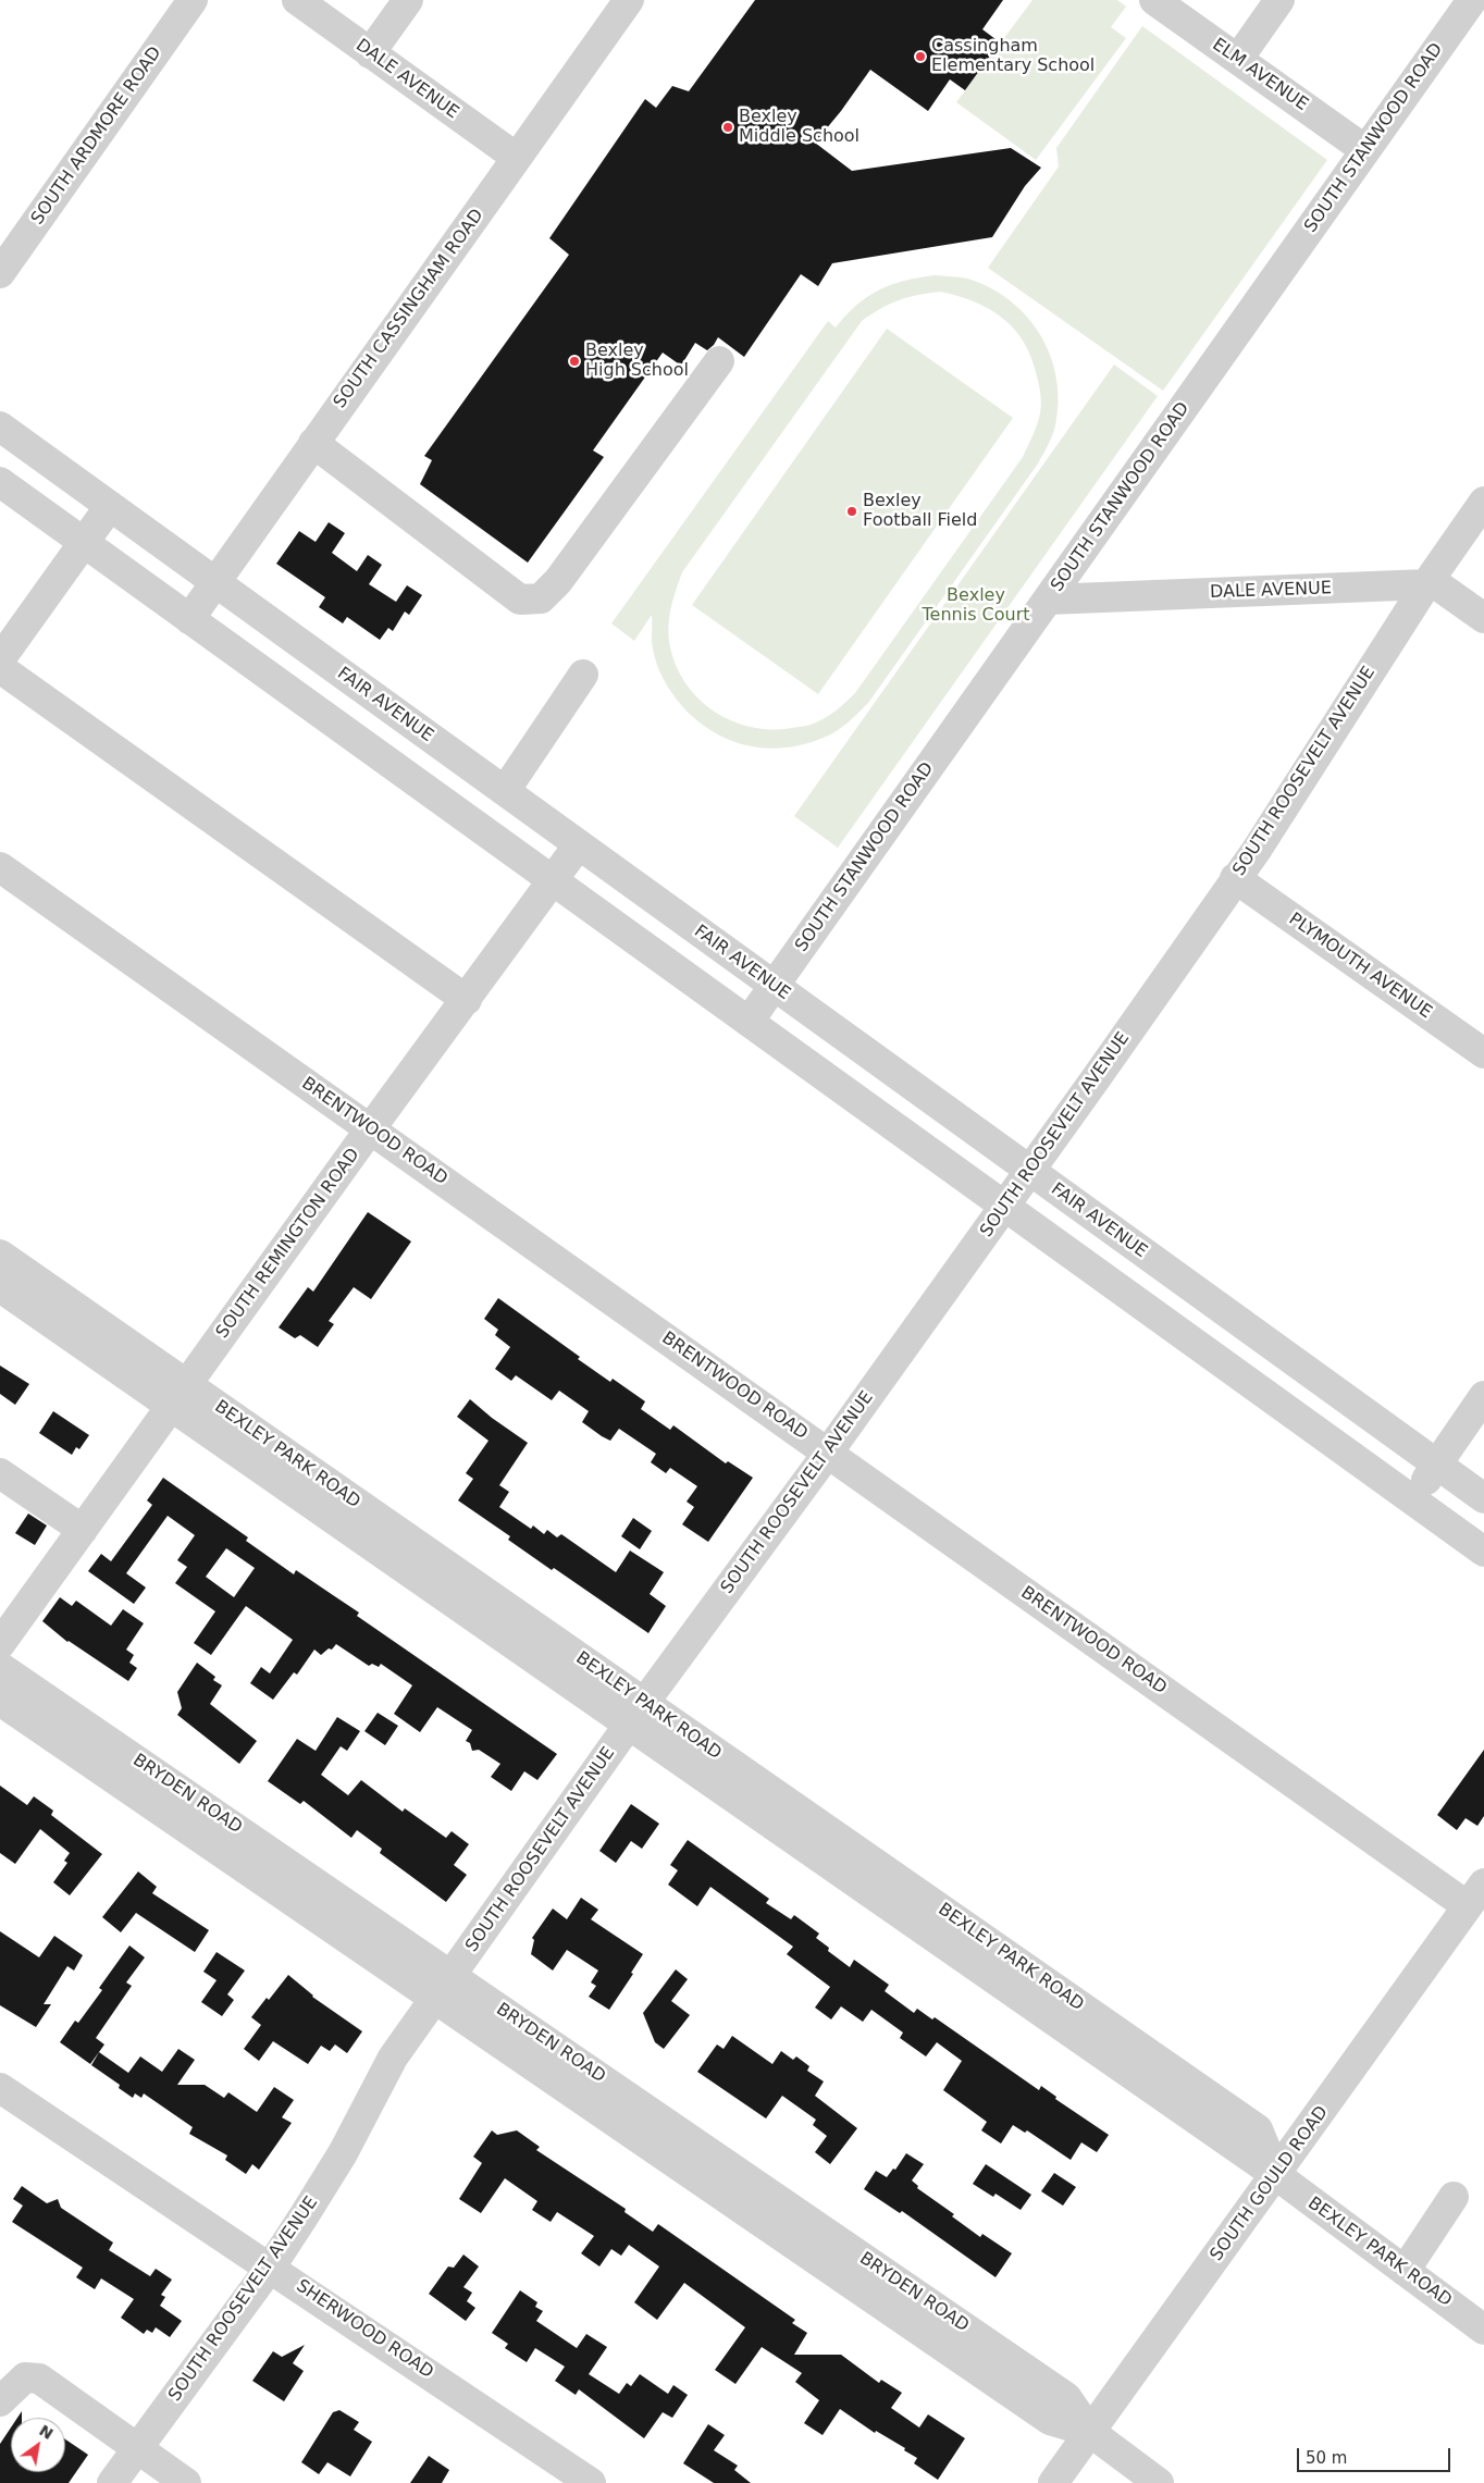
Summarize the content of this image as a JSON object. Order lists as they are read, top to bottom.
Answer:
{
  "streets": {
    "street": [
      "ELM AVENUE",
      "DALE AVENUE",
      "SOUTH ARDMORE ROAD",
      "SOUTH STANWOOD ROAD",
      "SOUTH CASSINGHAM ROAD",
      "FAIR AVENUE",
      "SOUTH ROOSEVELT AVENUE",
      "PLYMOUTH AVENUE",
      "BRENTWOOD ROAD",
      "SOUTH REMINGTON ROAD",
      "BEXLEY PARK ROAD",
      "BRYDEN ROAD",
      "SOUTH GOULD ROAD",
      "SHERWOOD ROAD"
    ]
  },
  "crossings": [
    ["ELM AVENUE", "SOUTH STANWOOD ROAD"],
    ["DALE AVENUE", "SOUTH STANWOOD ROAD"],
    ["DALE AVENUE", "SOUTH CASSINGHAM ROAD"],
    ["DALE AVENUE", "SOUTH ROOSEVELT AVENUE"],
    ["SOUTH STANWOOD ROAD", "FAIR AVENUE"],
    ["SOUTH CASSINGHAM ROAD", "FAIR AVENUE"],
    ["FAIR AVENUE", "SOUTH ROOSEVELT AVENUE"],
    ["FAIR AVENUE", "SOUTH REMINGTON ROAD"],
    ["SOUTH ROOSEVELT AVENUE", "PLYMOUTH AVENUE"],
    ["SOUTH ROOSEVELT AVENUE", "BRENTWOOD ROAD"],
    ["SOUTH ROOSEVELT AVENUE", "BEXLEY PARK ROAD"],
    ["SOUTH ROOSEVELT AVENUE", "BRYDEN ROAD"],
    ["SOUTH ROOSEVELT AVENUE", "SHERWOOD ROAD"],
    ["BRENTWOOD ROAD", "SOUTH REMINGTON ROAD"],
    ["BRENTWOOD ROAD", "SOUTH GOULD ROAD"],
    ["SOUTH REMINGTON ROAD", "BEXLEY PARK ROAD"],
    ["BEXLEY PARK ROAD", "SOUTH GOULD ROAD"],
    ["BRYDEN ROAD", "SOUTH GOULD ROAD"]
  ],
  "parks": ["Bexley Tennis Court"],
  "places": [
    "Cassingham Elementary School",
    "Bexley Middle School",
    "Bexley High School",
    "Bexley Football Field"
  ],
  "scale_bar": "50 m",
  "north": "top right"
}
